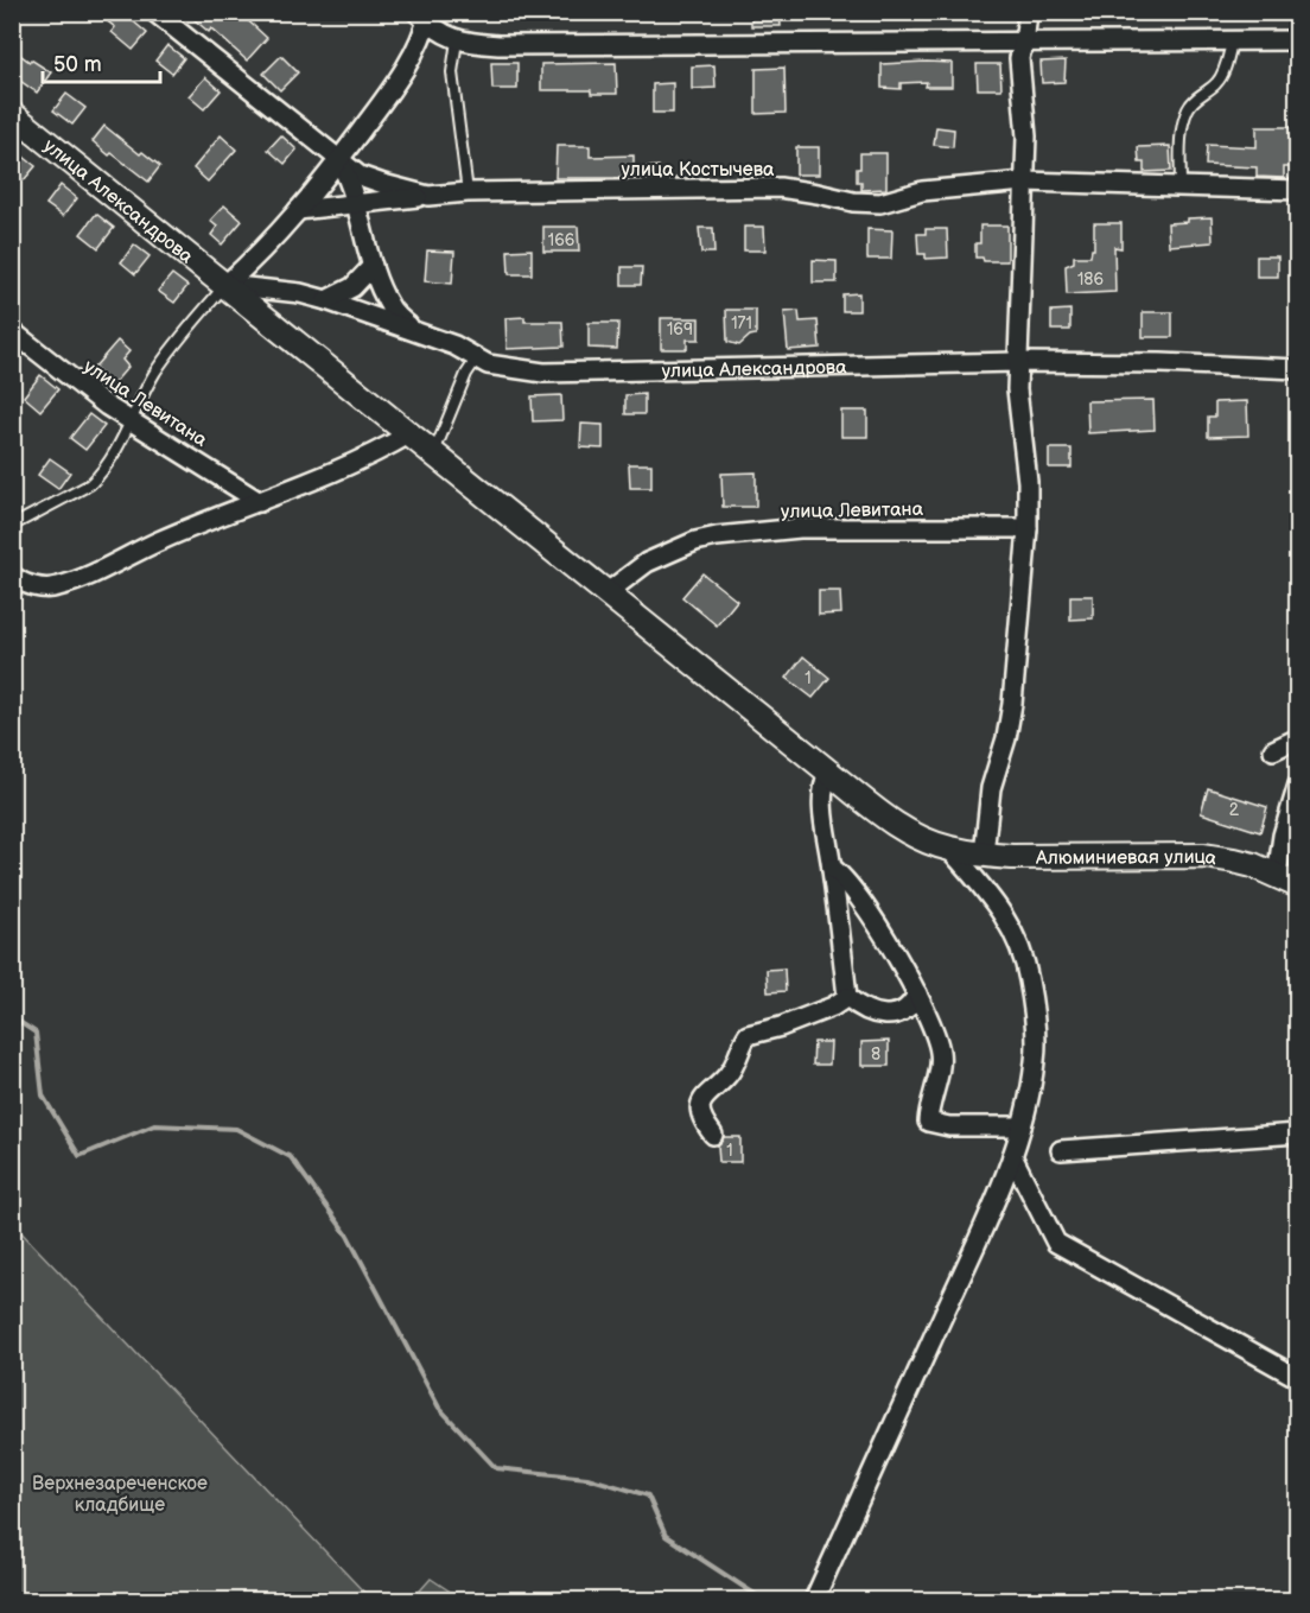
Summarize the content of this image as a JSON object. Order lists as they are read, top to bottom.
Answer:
{
  "streets": {
    "street": [
      "улица Костычева",
      "улица Александрова",
      "улица Левитана",
      "Алюминиевая улица"
    ]
  },
  "crossings": [
    ["улица Александрова", "улица Левитана"],
    ["улица Александрова", "Алюминиевая улица"]
  ],
  "parks": ["Верхнезареченское кладбище"],
  "house_numbers": [
    "166",
    "186",
    "171",
    "169",
    "1",
    "2",
    "8",
    "1"
  ],
  "scale_bar": "50 m"
}
